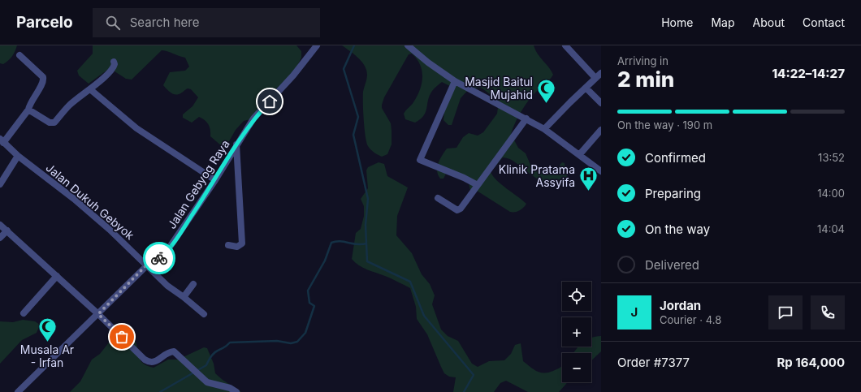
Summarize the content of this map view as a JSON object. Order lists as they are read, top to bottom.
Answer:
{
  "streets": {
    "street": ["Jalan Gebyog Raya", "Jalan Dukuh Gebyok"]
  },
  "crossings": [
    ["Jalan Gebyog Raya", "Jalan Dukuh Gebyok"]
  ],
  "places": {
    "mosque": ["Masjid Baitul Mujahid", "Musala Ar - Irfan"],
    "hospital": ["Klinik Pratama Assyifa"]
  },
  "page": {
    "header": "Parcelo",
    "search": "Search here",
    "nav": [
      "Home",
      "Map",
      "About",
      "Contact"
    ],
    "heading": ["2 min", "Arriving in", "14:22–14:27"],
    "panel": [
      "Jordan",
      "Courier · 4.8",
      "Order #7377",
      "Rp 164,000"
    ],
    "bar": "On the way · 190 m",
    "list": [
      ["Confirmed", "13:52"],
      ["Preparing", "14:00"],
      ["On the way", "14:04"],
      "Delivered"
    ],
    "map_buttons": ["+", "−"],
    "round": "J"
  }
}
